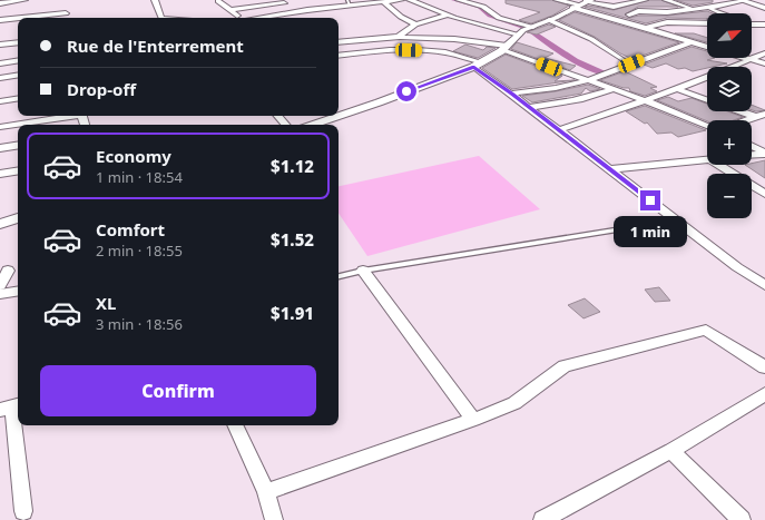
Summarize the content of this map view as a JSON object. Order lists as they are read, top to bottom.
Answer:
{
  "north": "top right",
  "page": {
    "map_buttons": ["+", "−"],
    "banner": ["Rue de l'Enterrement", "Drop-off"],
    "list": [
      {
        "name": "Economy",
        "note": "1 min · 18:54",
        "value": "$1.12"
      },
      {
        "name": "Comfort",
        "note": "2 min · 18:55",
        "value": "$1.52"
      },
      {
        "name": "XL",
        "note": "3 min · 18:56",
        "value": "$1.91"
      }
    ],
    "bubble": "1 min",
    "buttons": "Confirm"
  }
}
